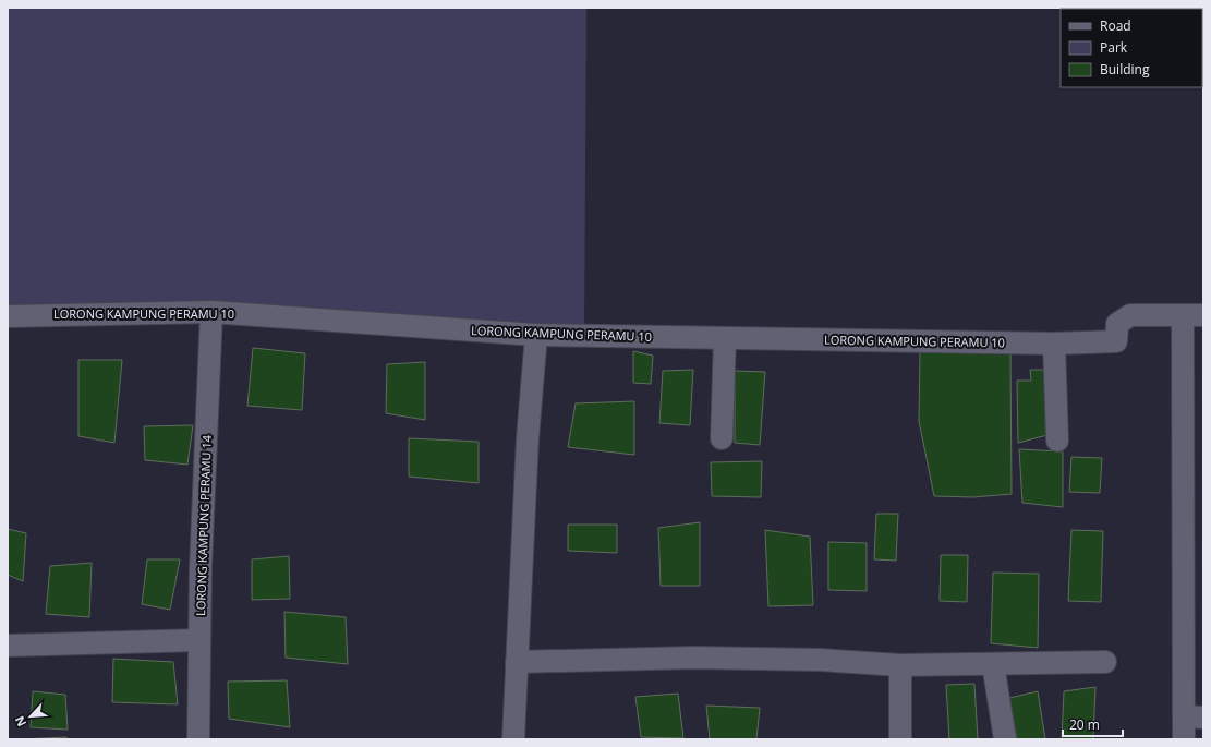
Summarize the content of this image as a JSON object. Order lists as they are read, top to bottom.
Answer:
{
  "streets": {
    "street": ["LORONG KAMPUNG PERAMU 10", "LORONG KAMPUNG PERAMU 14"]
  },
  "crossings": [
    ["LORONG KAMPUNG PERAMU 10", "LORONG KAMPUNG PERAMU 14"]
  ],
  "legend": ["Road", "Park", "Building"],
  "scale_bar": "20 m",
  "north": "bottom left"
}
